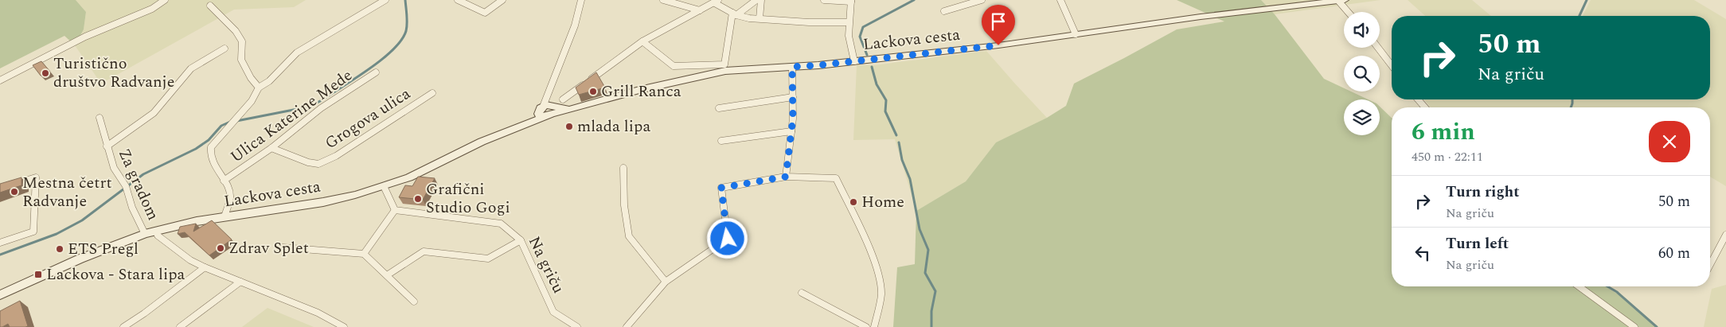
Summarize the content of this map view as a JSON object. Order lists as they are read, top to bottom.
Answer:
{
  "streets": {
    "street": [
      "Lackova cesta",
      "Ulica Katerine Mede",
      "Grogova ulica",
      "Za gradom",
      "Na griču"
    ]
  },
  "crossings": [
    ["Lackova cesta", "Za gradom"],
    ["Ulica Katerine Mede", "Grogova ulica"]
  ],
  "places": {
    "other": [
      "Turistično društvo Radvanje",
      "Grill Ranca",
      "mlada lipa",
      "Mestna četrt Radvanje",
      "Grafični Studio Gogi",
      "Home",
      "Zdrav Splet",
      "ETS Pregl"
    ],
    "transit": ["Lackova - Stara lipa"]
  },
  "page": {
    "turn": ["50 m", "Na griču"],
    "heading": ["6 min", "450 m · 22:11"],
    "list": [
      {
        "name": "Turn right",
        "note": "Na griču",
        "value": "50 m"
      },
      {
        "name": "Turn left",
        "note": "Na griču",
        "value": "60 m"
      }
    ]
  }
}
